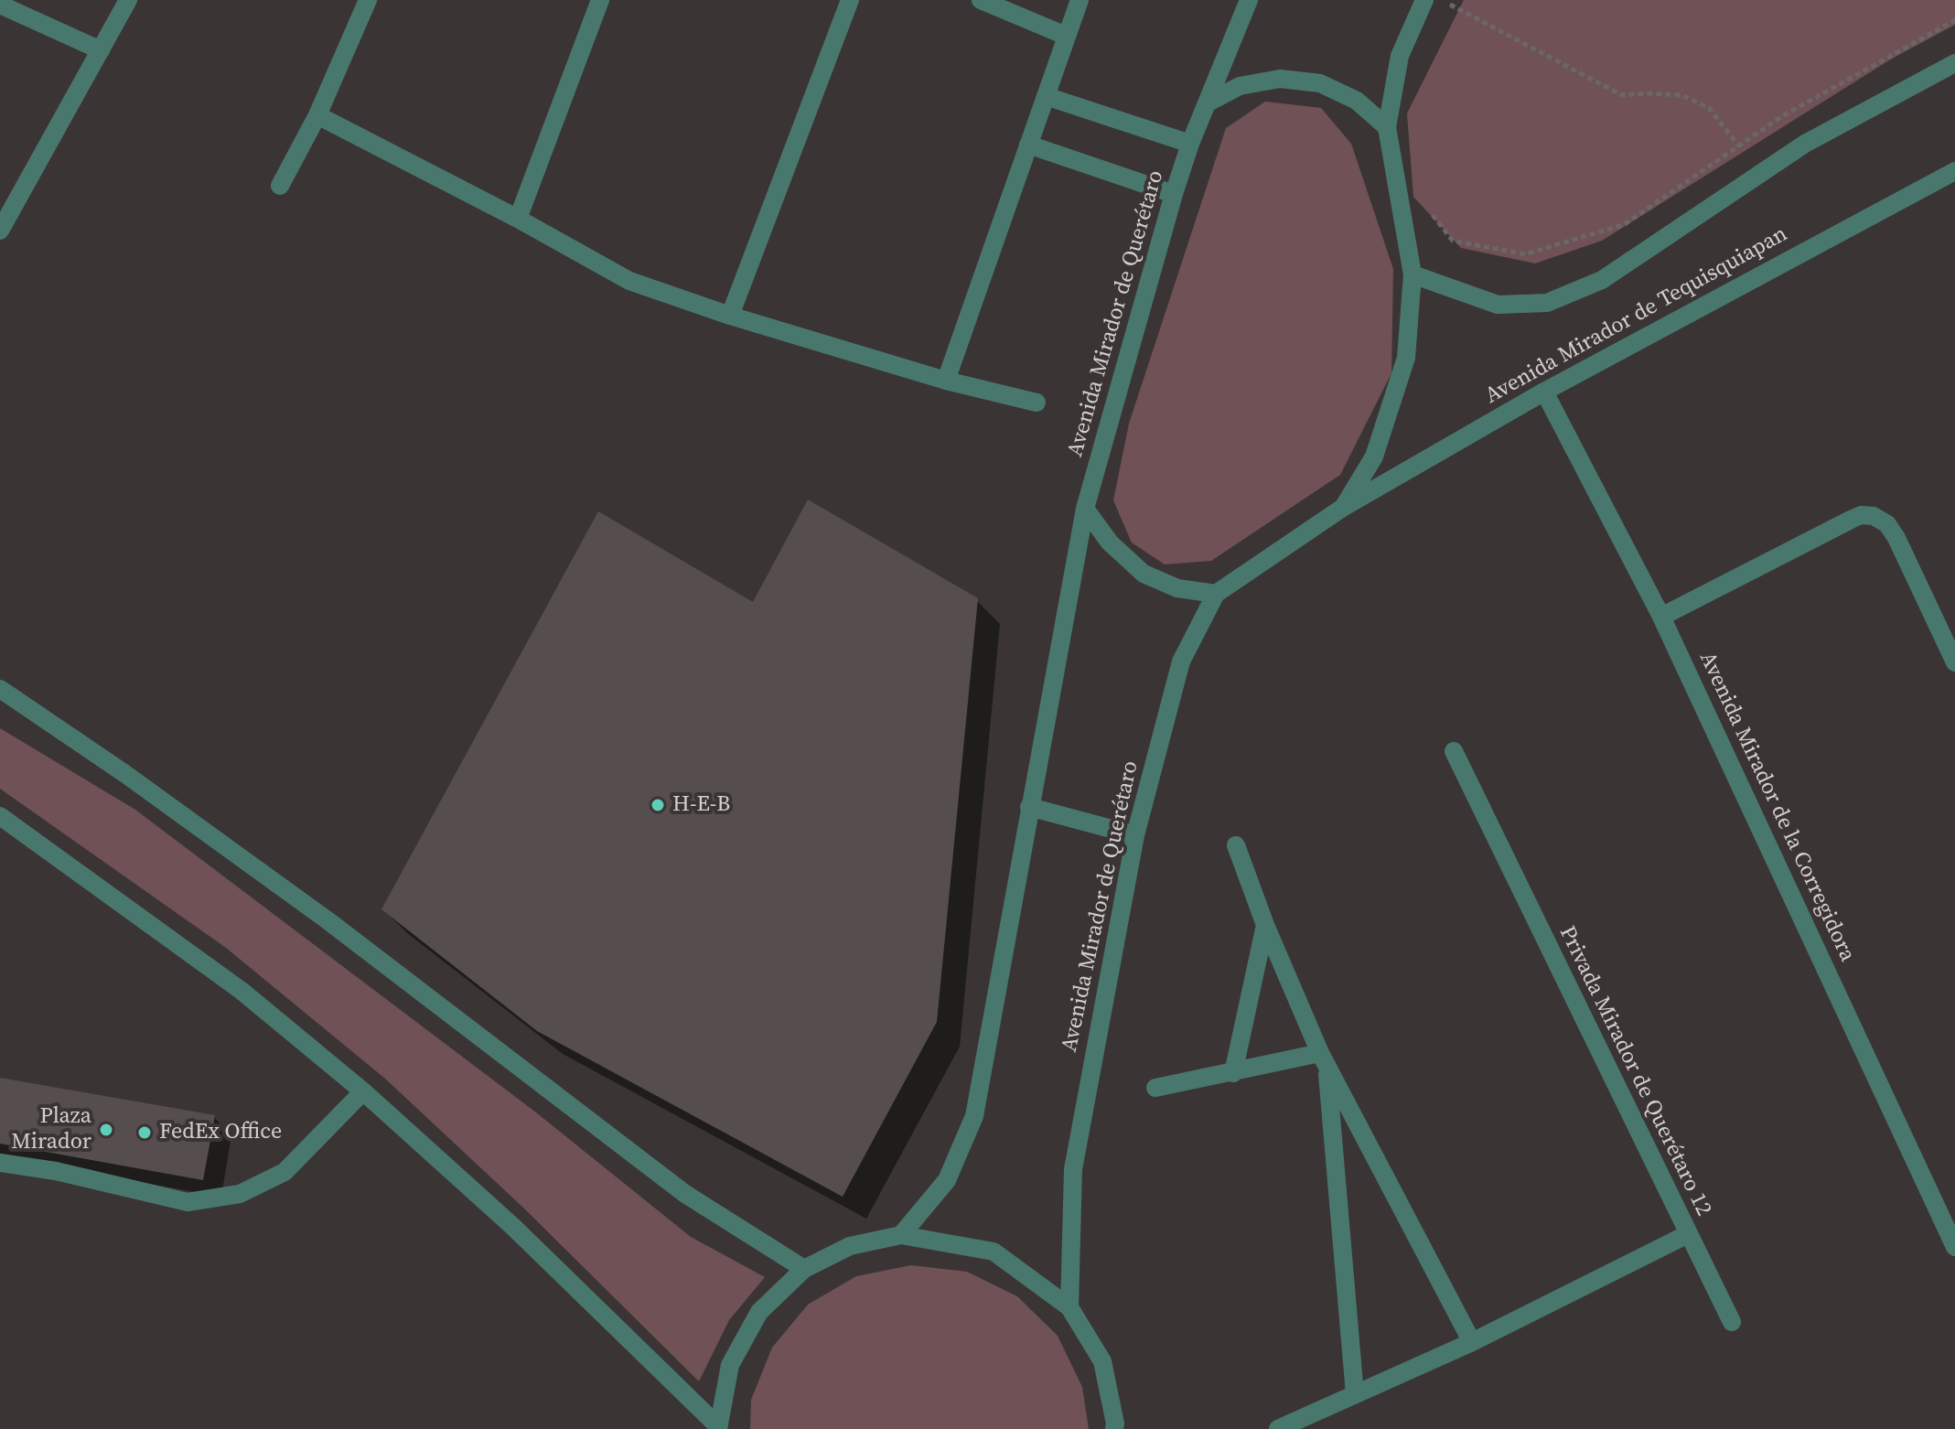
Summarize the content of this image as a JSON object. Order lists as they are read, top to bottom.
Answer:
{
  "streets": {
    "street": [
      "Avenida Mirador de Querétaro",
      "Avenida Mirador de Tequisquiapan",
      "Avenida Mirador de la Corregidora",
      "Privada Mirador de Querétaro 12"
    ]
  },
  "crossings": [
    ["Avenida Mirador de Querétaro", "Avenida Mirador de Tequisquiapan"],
    ["Avenida Mirador de Tequisquiapan", "Avenida Mirador de la Corregidora"]
  ],
  "places": ["H-E-B", "Plaza Mirador", "FedEx Office"]
}
